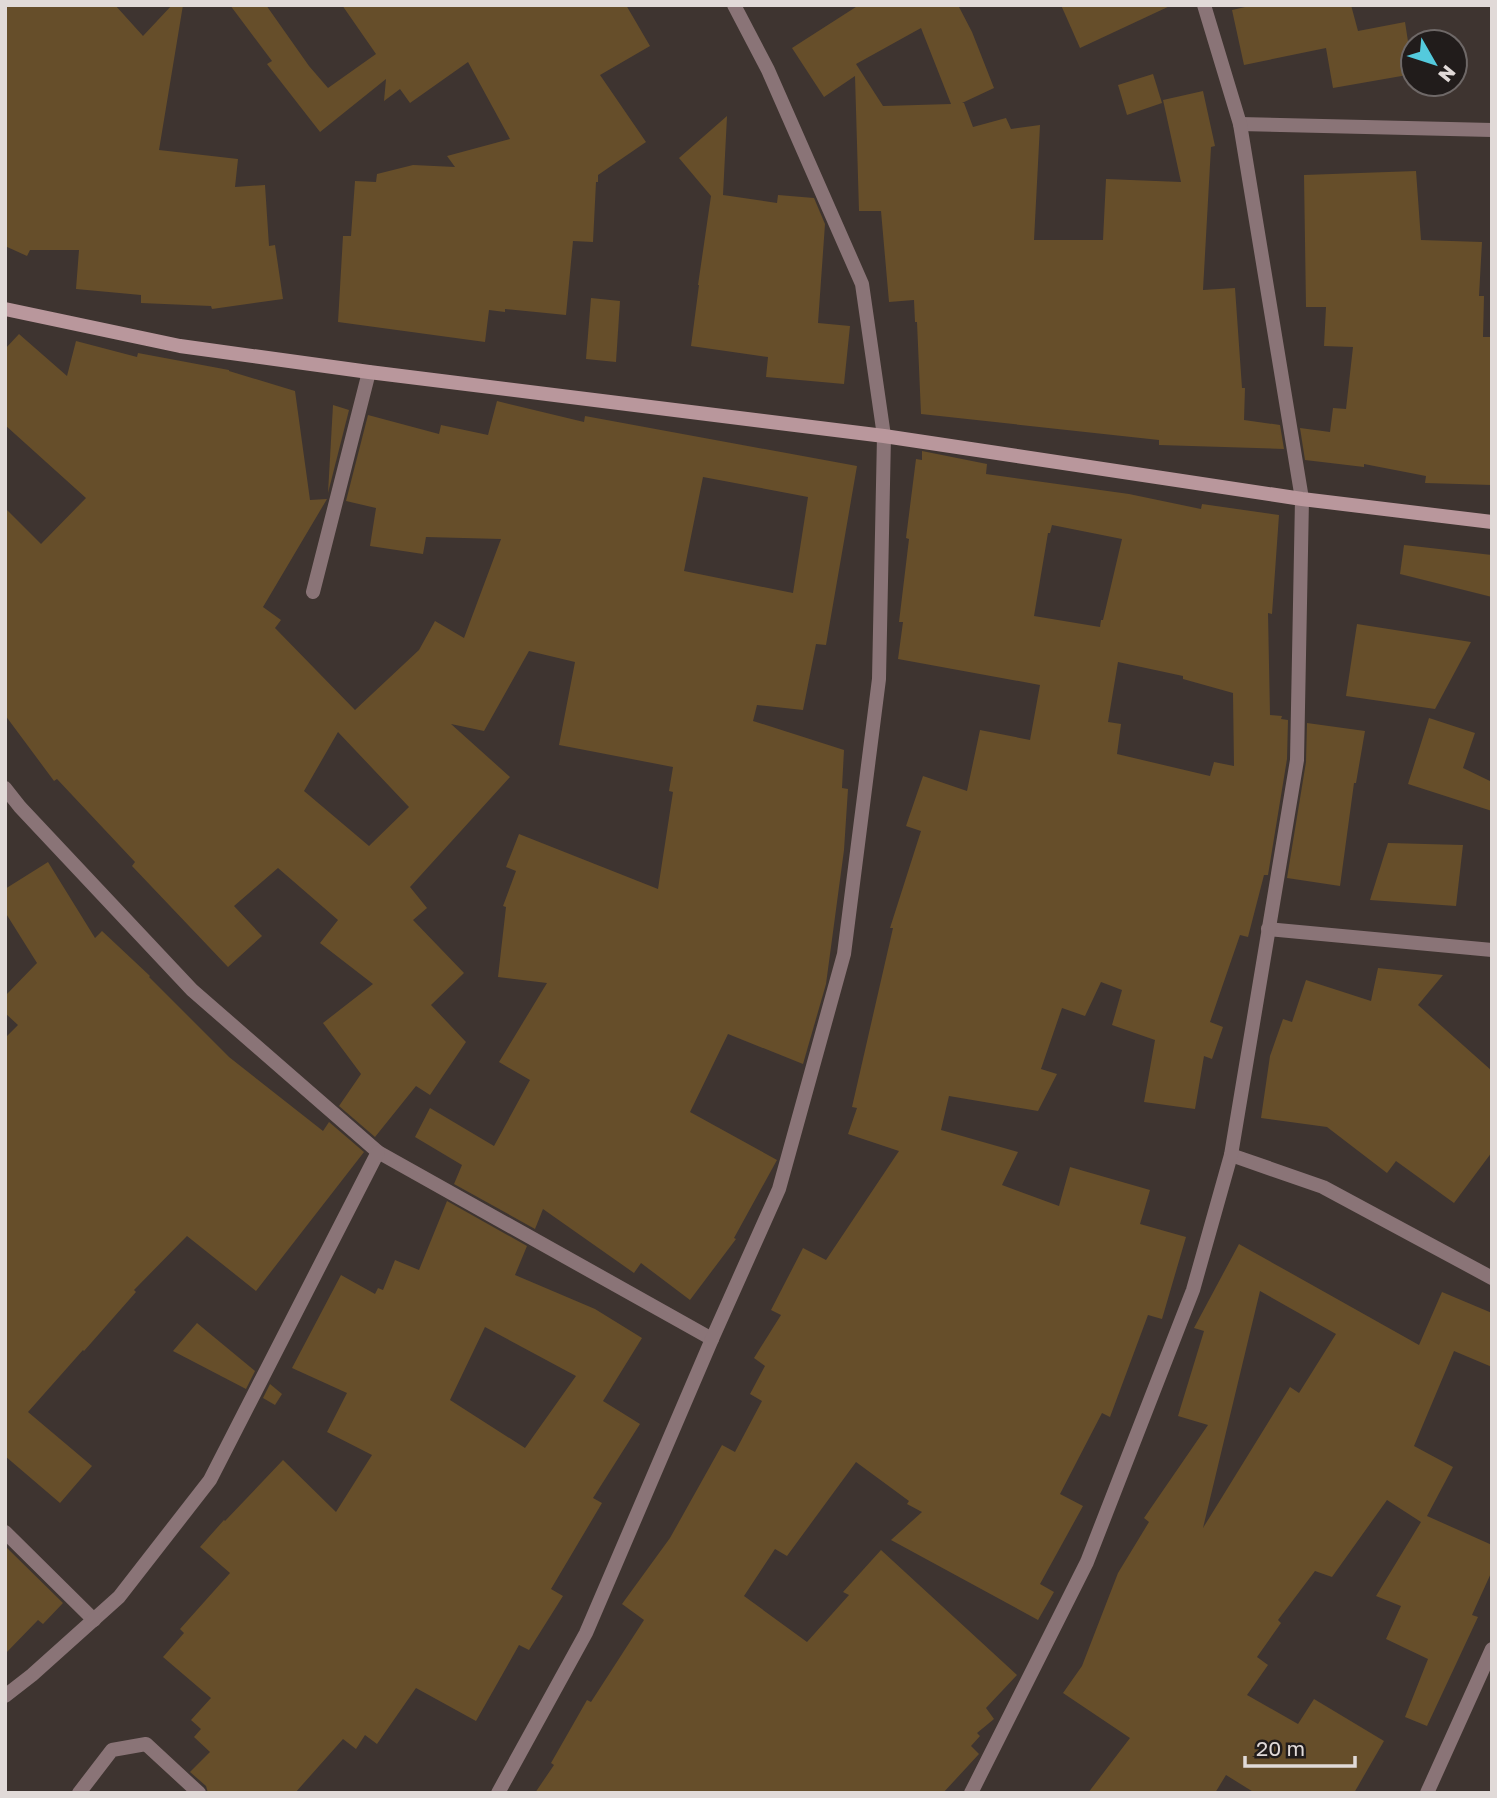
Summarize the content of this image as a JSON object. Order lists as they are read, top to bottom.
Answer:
{
  "scale_bar": "20 m",
  "north": "bottom right"
}
